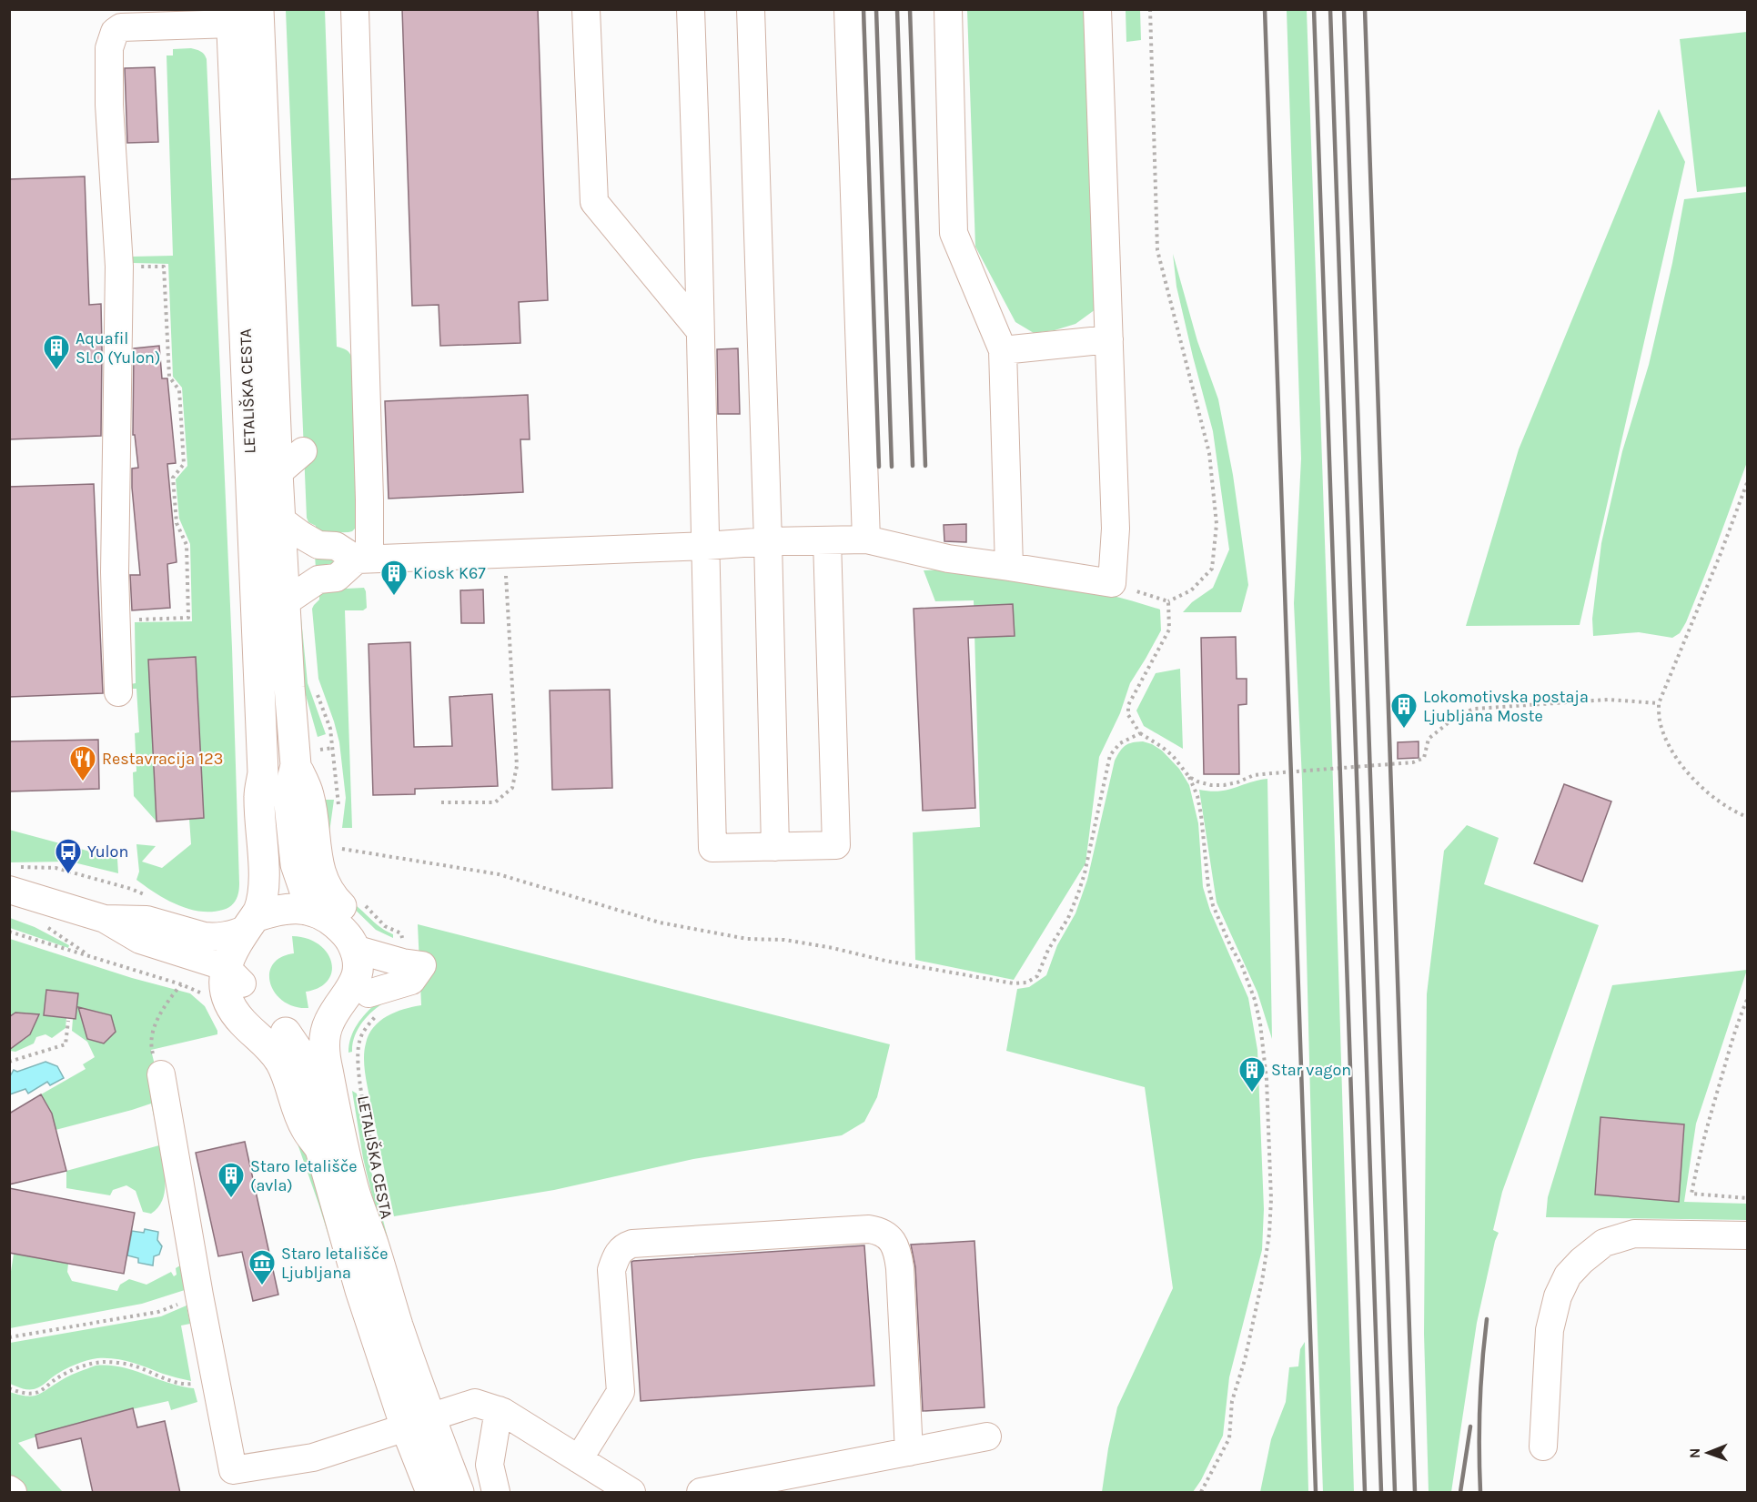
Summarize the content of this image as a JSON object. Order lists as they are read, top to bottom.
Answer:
{
  "streets": {
    "main road": ["LETALIŠKA CESTA"]
  },
  "places": {
    "building": [
      "Aquafil SLO (Yulon)",
      "Kiosk K67",
      "Lokomotivska postaja Ljubljana Moste",
      "Star vagon",
      "Staro letališče (avla)"
    ],
    "restaurant": ["Restavracija 123"],
    "bus stop": ["Yulon"],
    "museum": ["Staro letališče Ljubljana"]
  },
  "north": "left"
}
